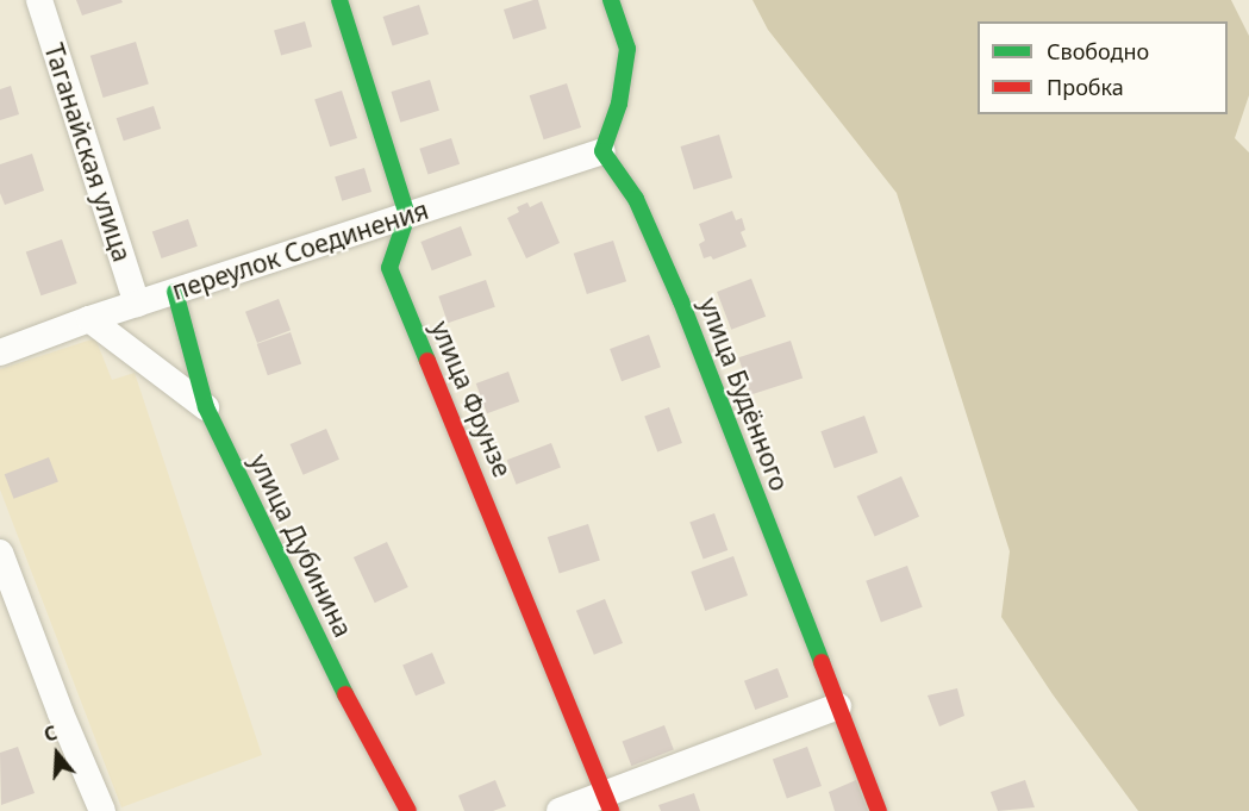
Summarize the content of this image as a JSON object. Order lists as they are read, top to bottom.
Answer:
{
  "streets": {
    "street": [
      "Таганайская улица",
      "переулок Соединения",
      "улица Будённого",
      "улица Фрунзе",
      "улица Дубинина"
    ]
  },
  "crossings": [
    ["Таганайская улица", "переулок Соединения"],
    ["переулок Соединения", "улица Будённого"],
    ["переулок Соединения", "улица Фрунзе"],
    ["переулок Соединения", "улица Дубинина"]
  ],
  "legend": ["Свободно", "Пробка"],
  "north": "top"
}
